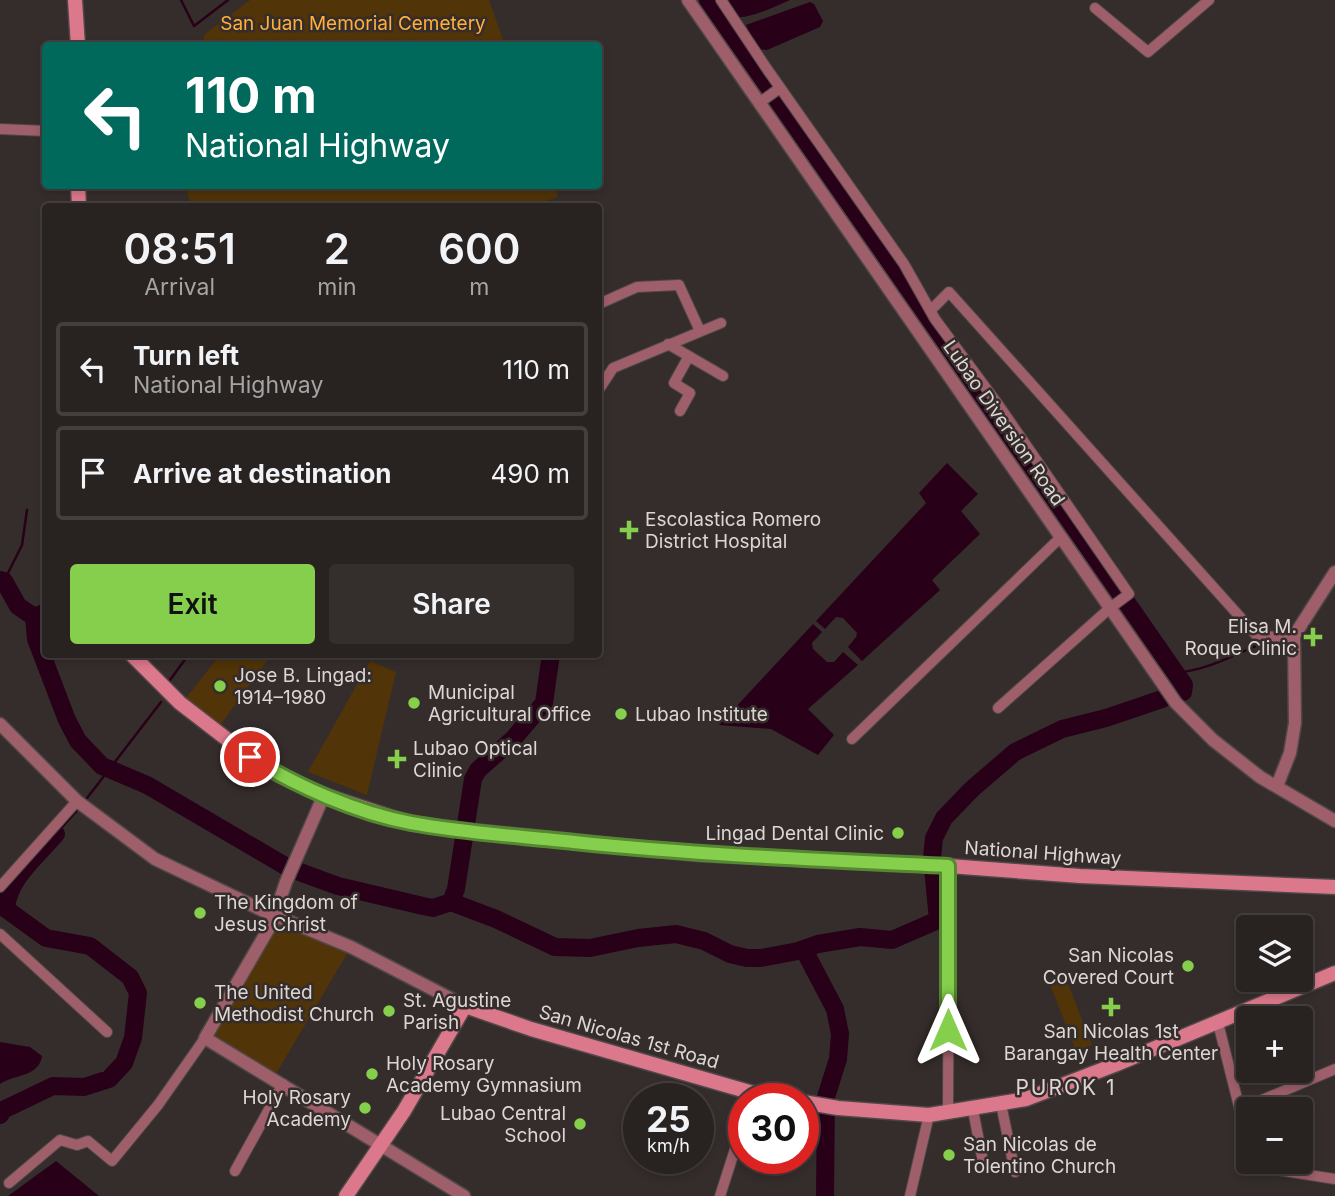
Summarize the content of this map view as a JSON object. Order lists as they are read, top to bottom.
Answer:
{
  "streets": {
    "main road": ["National Highway", "San Nicolas 1st Road"],
    "street": ["Lubao Diversion Road"]
  },
  "districts": ["PUROK 1"],
  "parks": ["San Juan Memorial Cemetery"],
  "places": {
    "health": [
      "Escolastica Romero District Hospital",
      "Elisa M. Roque Clinic",
      "Lubao Optical Clinic",
      "San Nicolas 1st Barangay Health Center"
    ],
    "other": [
      "Jose B. Lingad: 1914–1980",
      "Municipal Agricultural Office",
      "Lubao Institute",
      "Lingad Dental Clinic",
      "The Kingdom of Jesus Christ",
      "San Nicolas Covered Court",
      "The United Methodist Church",
      "St. Agustine Parish",
      "Holy Rosary Academy Gymnasium",
      "Holy Rosary Academy",
      "Lubao Central School",
      "San Nicolas de Tolentino Church"
    ]
  },
  "page": {
    "turn": ["110 m", "National Highway"],
    "eta": [
      "08:51",
      "Arrival",
      "2",
      "min",
      "600",
      "m"
    ],
    "list": [
      {
        "name": "Turn left",
        "note": "National Highway",
        "value": "110 m"
      },
      {
        "name": "Arrive at destination",
        "value": "490 m"
      }
    ],
    "buttons": ["Exit", "Share"],
    "map_buttons": ["+", "−"],
    "speed": "25 km/h",
    "limit": "30"
  }
}
